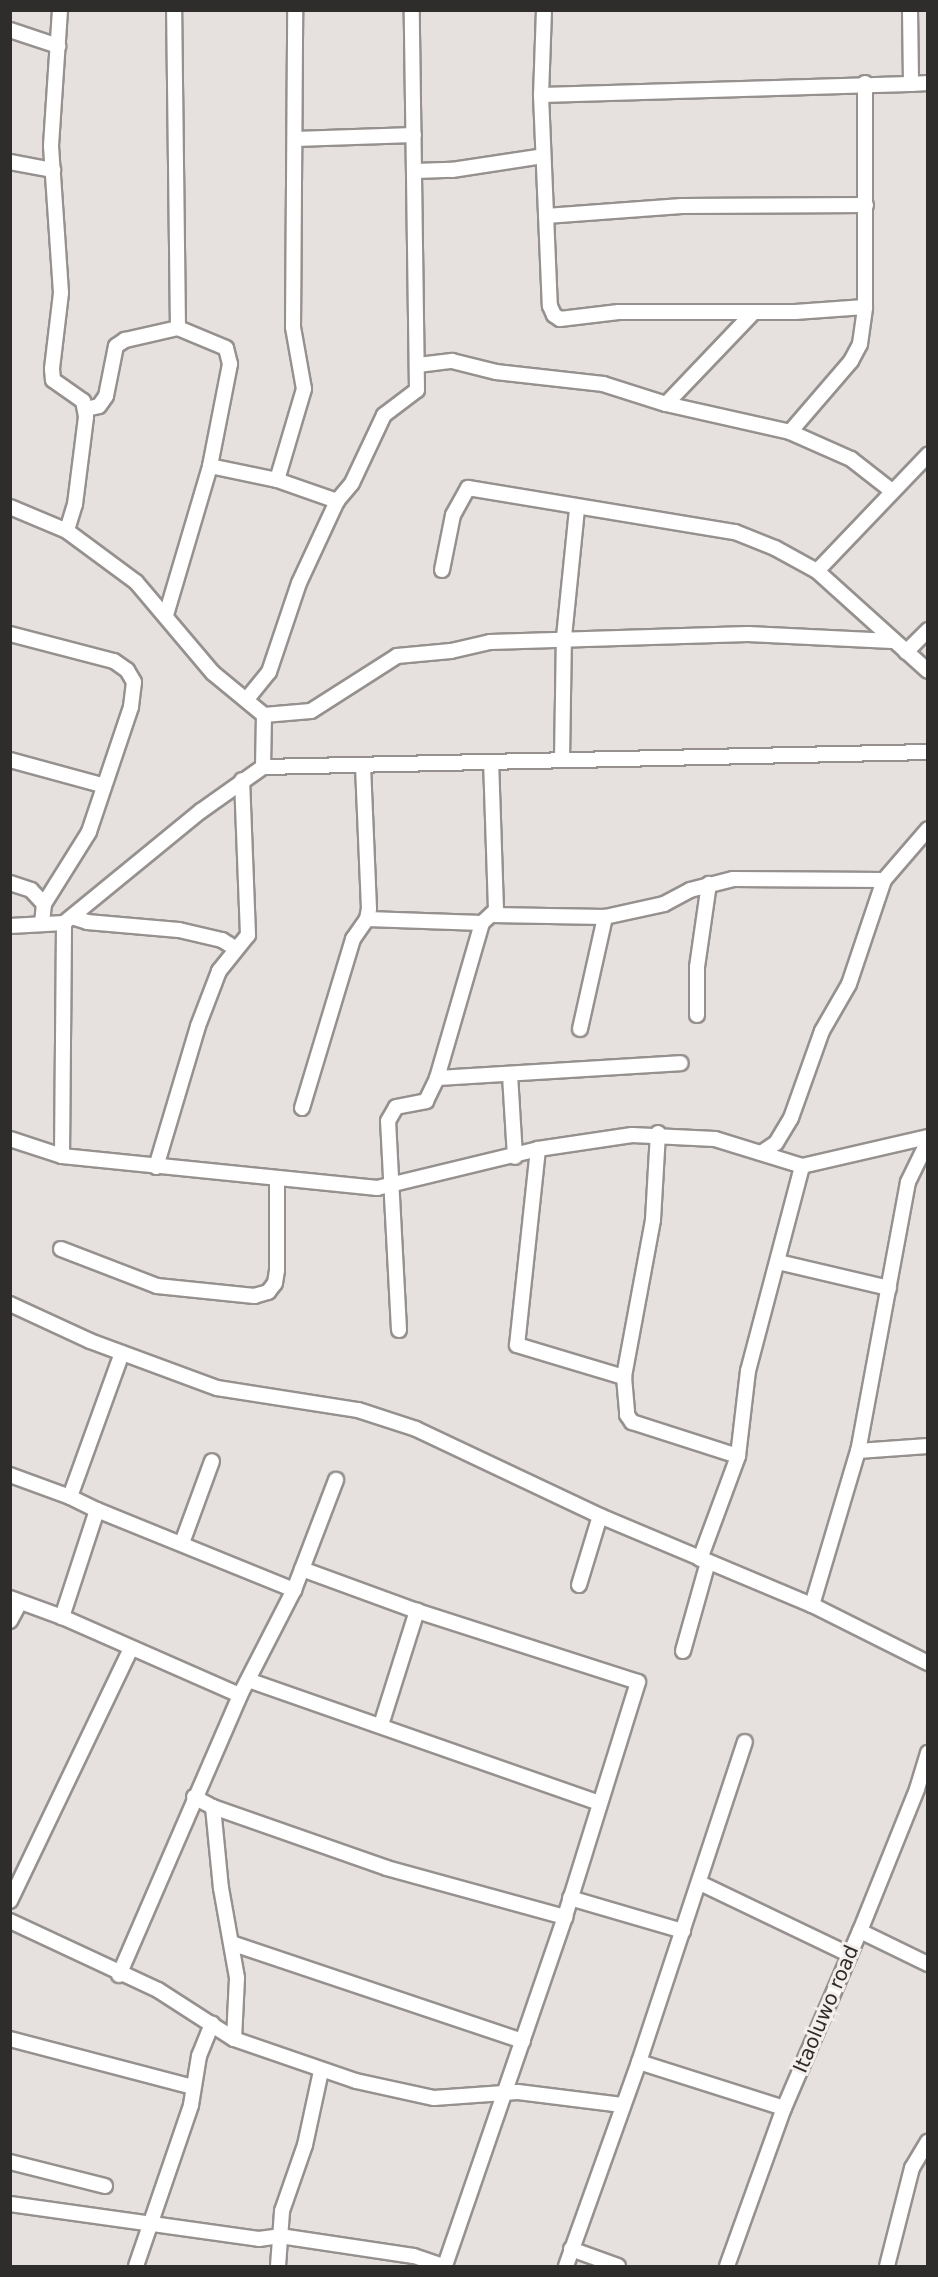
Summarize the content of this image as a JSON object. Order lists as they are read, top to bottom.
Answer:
{
  "streets": {
    "street": ["Itaoluwo road"]
  }
}
